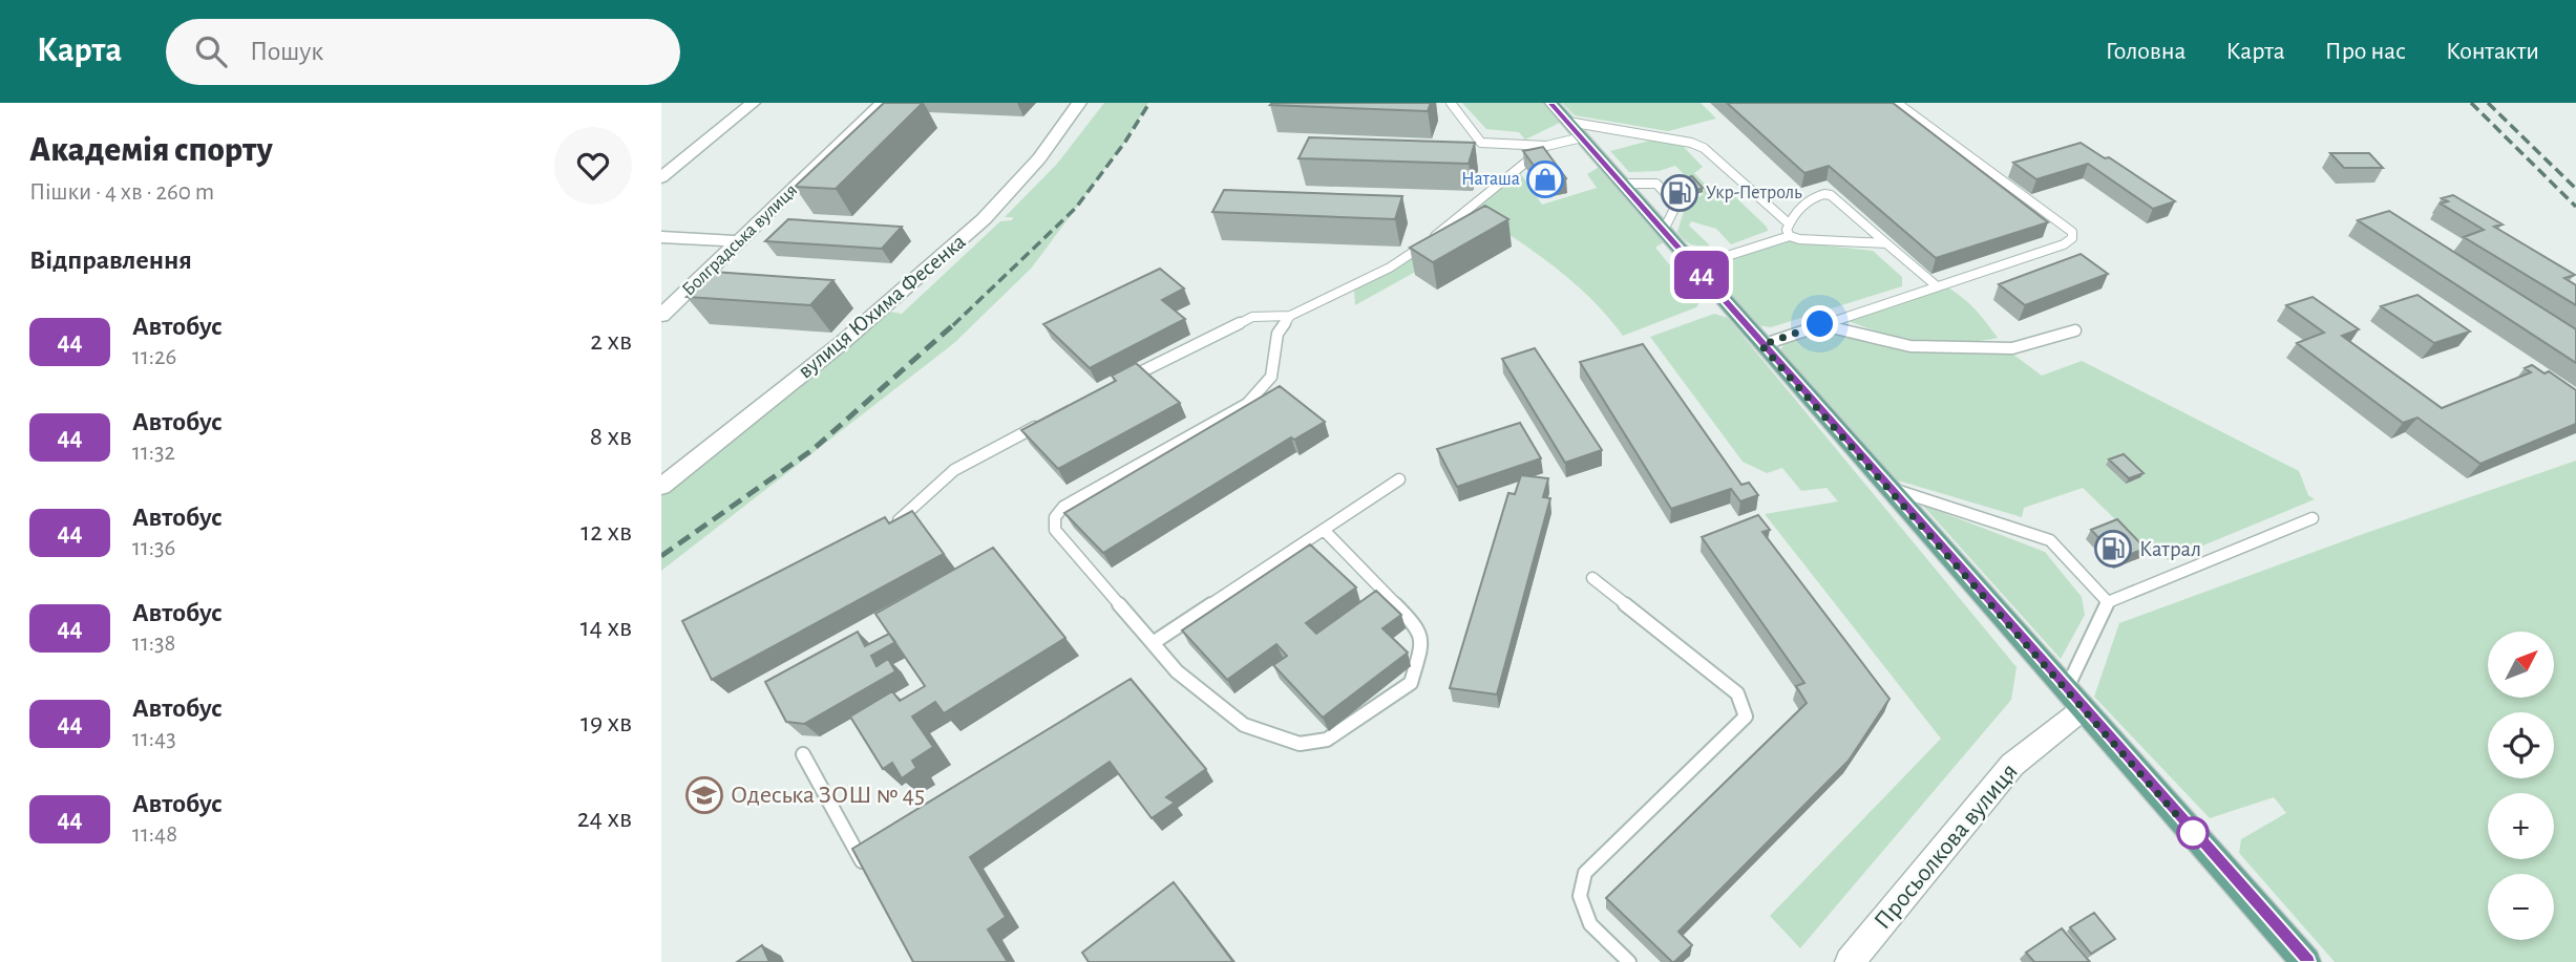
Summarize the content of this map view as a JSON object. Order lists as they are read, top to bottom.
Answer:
{
  "streets": {
    "street": ["Болградська вулиця", "вулиця Юхима Фесенка", "Просьолкова вулиця"]
  },
  "places": {
    "shop": ["Наташа"],
    "fuel station": ["Укр-Петроль", "Катрал"],
    "school or university": ["Одеська ЗОШ № 45"]
  },
  "lines": ["bus line 44"],
  "north": "top right",
  "page": {
    "header": "Карта",
    "search": "Пошук",
    "nav": [
      "Головна",
      "Карта",
      "Про нас",
      "Контакти"
    ],
    "heading": [
      ["Академія спорту", "Пішки · 4 хв · 260 m"],
      "Відправлення"
    ],
    "on_map": "44",
    "list": [
      {
        "mark": "44",
        "name": "Автобус",
        "note": "11:26",
        "value": "2 хв"
      },
      {
        "mark": "44",
        "name": "Автобус",
        "note": "11:32",
        "value": "8 хв"
      },
      {
        "mark": "44",
        "name": "Автобус",
        "note": "11:36",
        "value": "12 хв"
      },
      {
        "mark": "44",
        "name": "Автобус",
        "note": "11:38",
        "value": "14 хв"
      },
      {
        "mark": "44",
        "name": "Автобус",
        "note": "11:43",
        "value": "19 хв"
      },
      {
        "mark": "44",
        "name": "Автобус",
        "note": "11:48",
        "value": "24 хв"
      }
    ],
    "map_buttons": ["+", "−"]
  }
}
